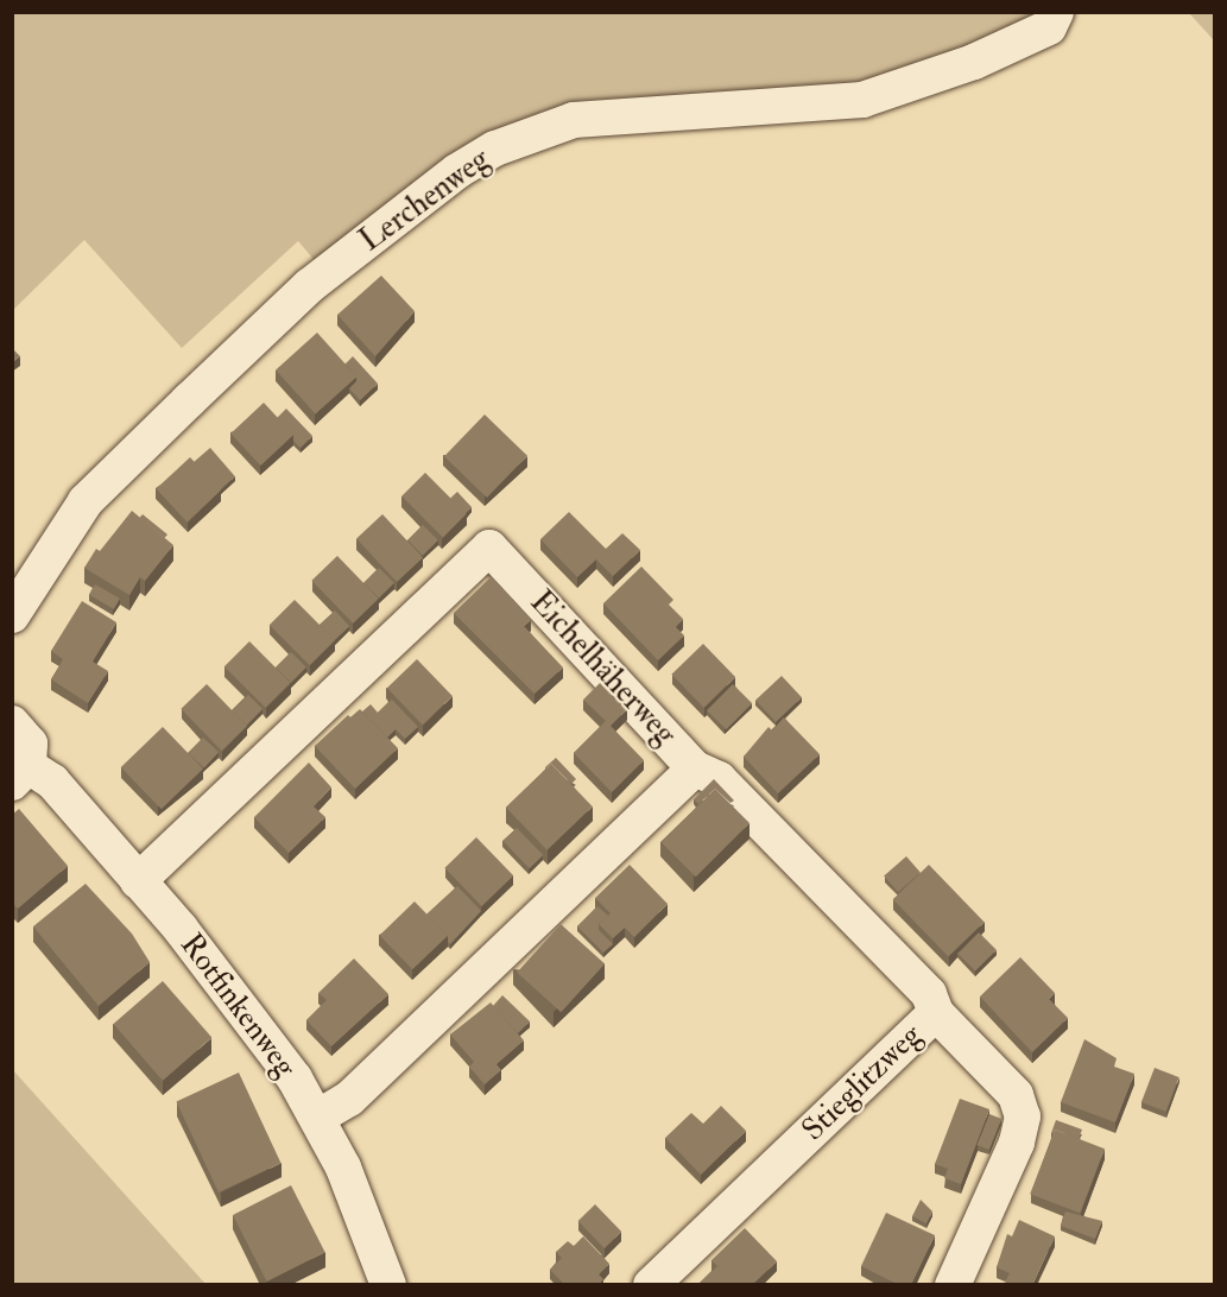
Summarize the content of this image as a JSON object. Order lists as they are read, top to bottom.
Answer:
{
  "streets": {
    "street": [
      "Lerchenweg",
      "Eichelhäherweg",
      "Rotfinkenweg",
      "Stieglitzweg"
    ]
  },
  "crossings": [
    ["Eichelhäherweg", "Rotfinkenweg"]
  ]
}
